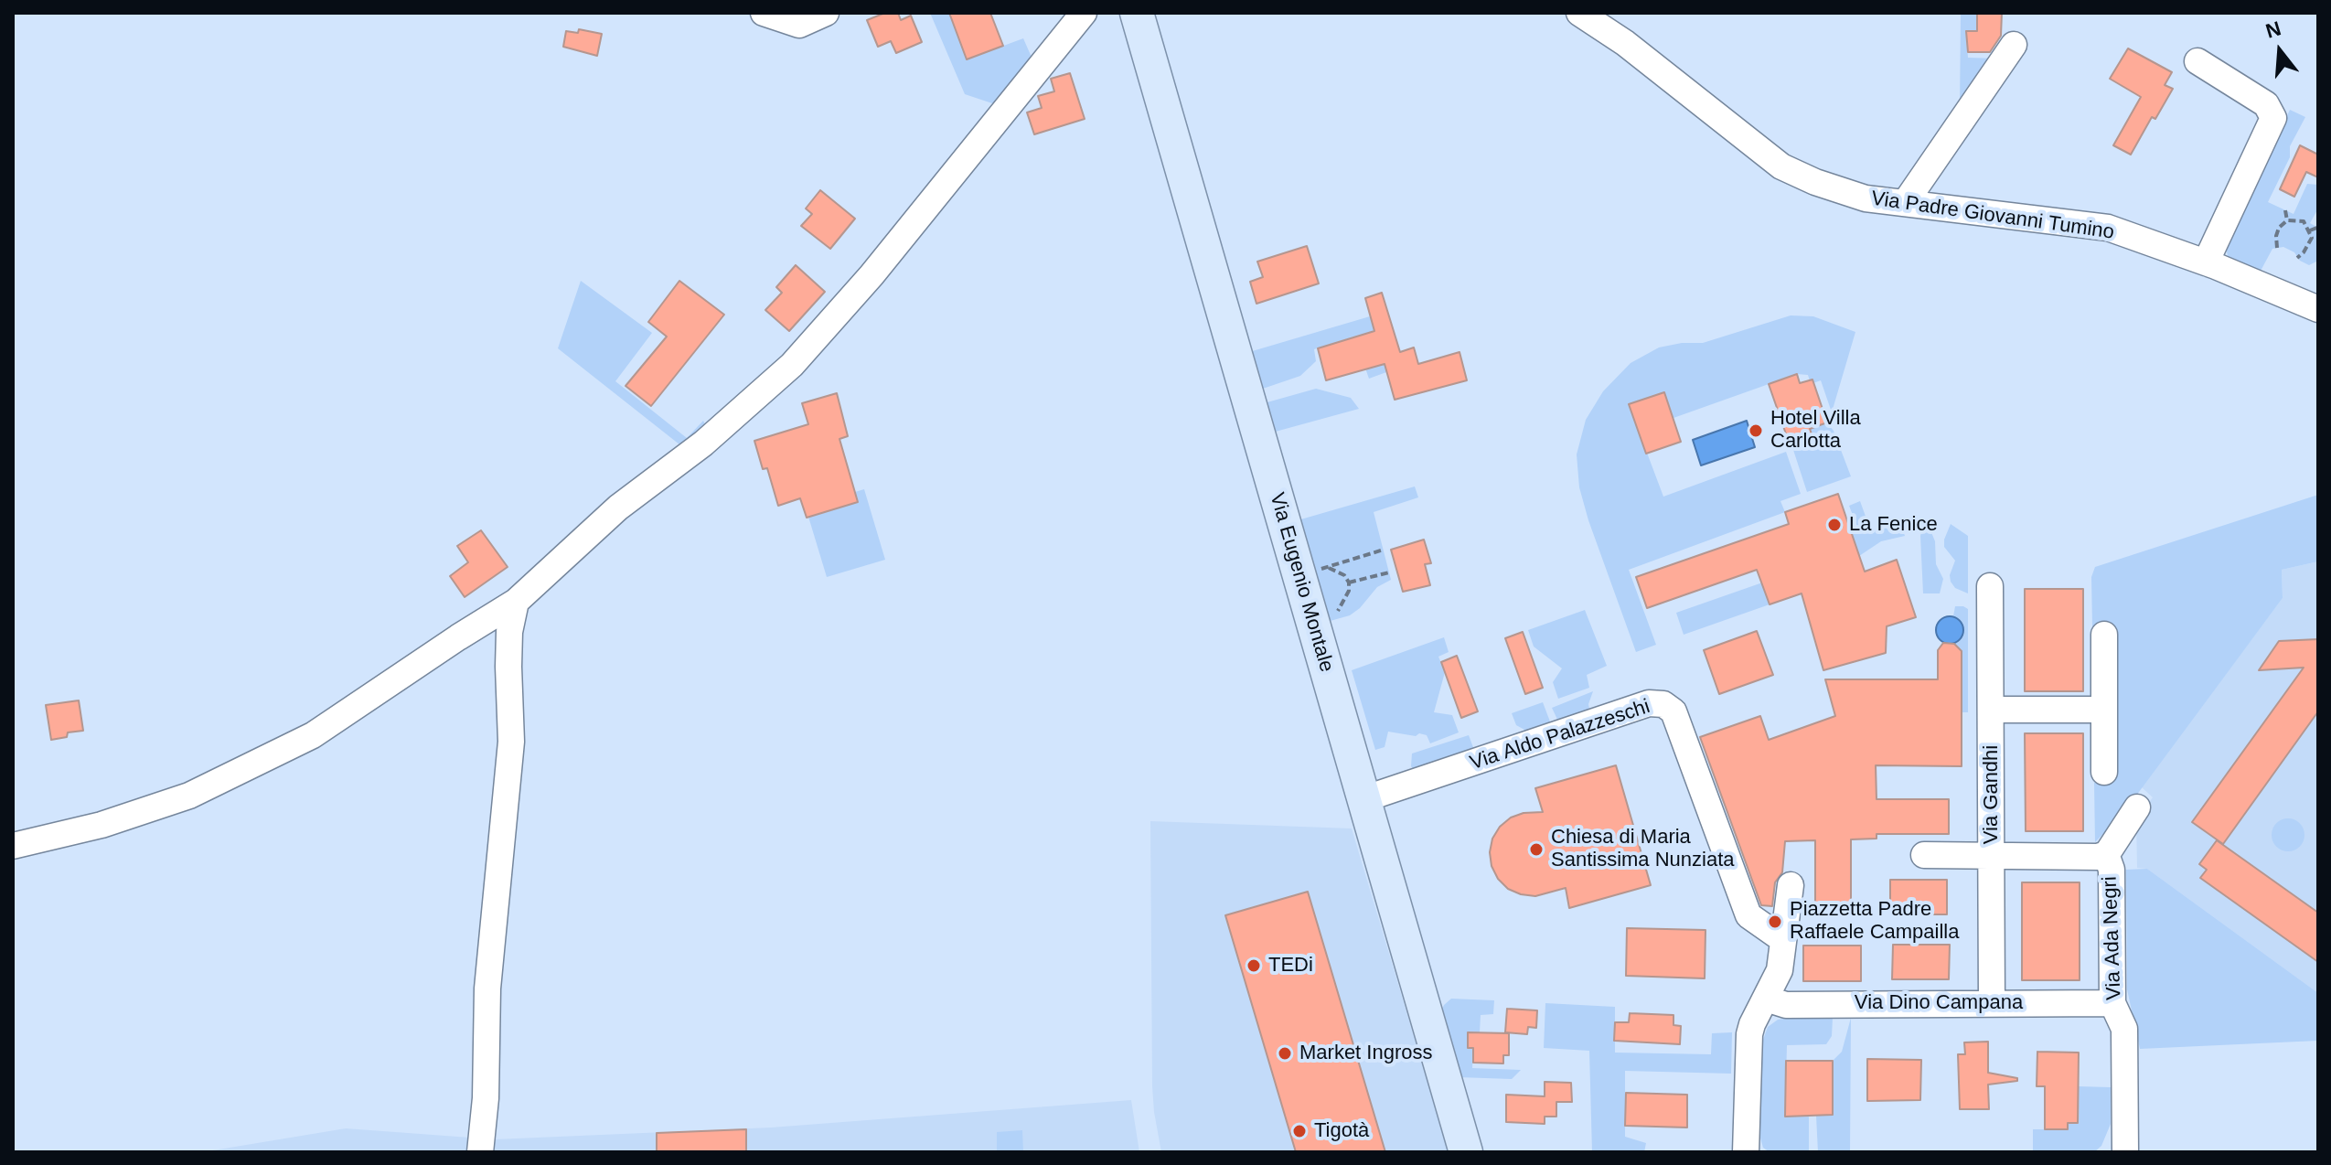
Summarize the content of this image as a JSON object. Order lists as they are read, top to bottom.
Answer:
{
  "streets": {
    "main road": ["Via Eugenio Montale"],
    "street": [
      "Via Padre Giovanni Tumino",
      "Via Aldo Palazzeschi",
      "Via Gandhi",
      "Via Ada Negri",
      "Via Dino Campana"
    ]
  },
  "crossings": [
    ["Via Eugenio Montale", "Via Aldo Palazzeschi"],
    ["Via Gandhi", "Via Dino Campana"],
    ["Via Ada Negri", "Via Dino Campana"]
  ],
  "places": [
    "Hotel Villa Carlotta",
    "La Fenice",
    "Chiesa di Maria Santissima Nunziata",
    "Piazzetta Padre Raffaele Campailla",
    "TEDi",
    "Market Ingross",
    "Tigotà"
  ],
  "north": "top"
}
